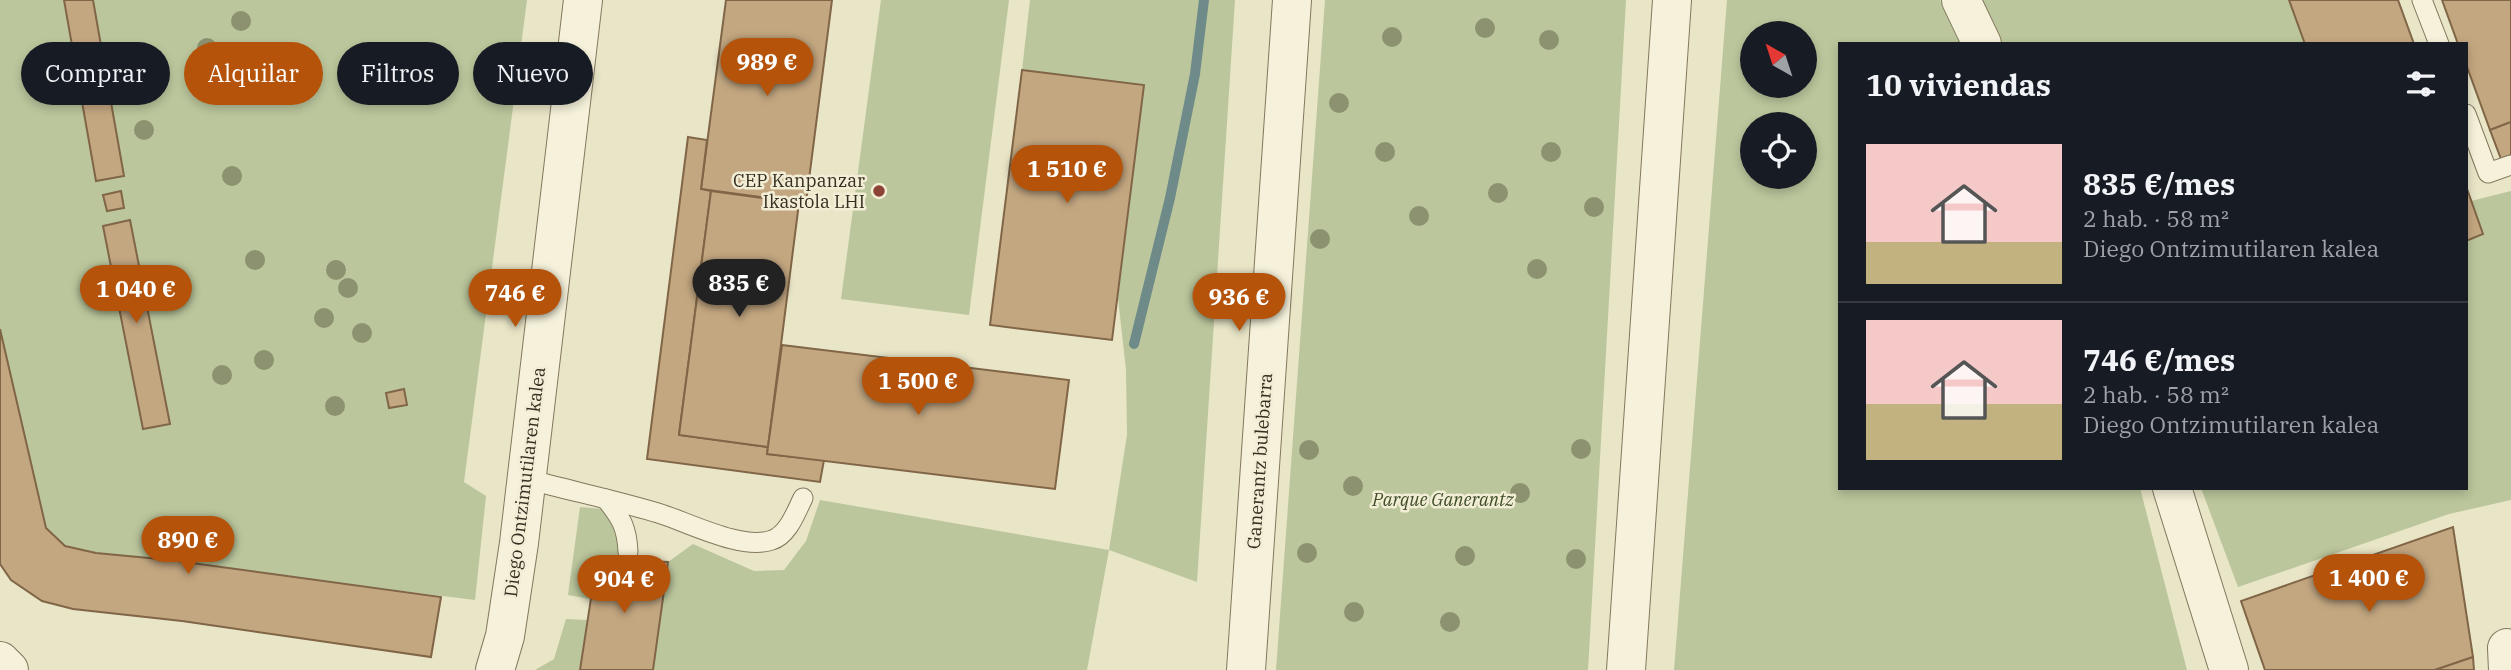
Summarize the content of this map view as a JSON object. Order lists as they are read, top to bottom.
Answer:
{
  "streets": {
    "street": ["Ganerantz bulebarra", "Diego Ontzimutilaren kalea"]
  },
  "parks": ["Parque Ganerantz"],
  "places": ["CEP Kanpanzar Ikastola LHI"],
  "north": "top left",
  "page": {
    "price": [
      "989 €",
      "1 510 €",
      "835 €",
      "1 040 €",
      "746 €",
      "936 €",
      "1 500 €",
      "890 €",
      "1 400 €",
      "904 €"
    ],
    "chip": [
      "Comprar",
      "Alquilar",
      "Filtros",
      "Nuevo"
    ],
    "heading": "10 viviendas",
    "list": [
      {
        "name": "835 €/mes",
        "note": "2 hab. · 58 m² · Diego Ontzimutilaren kalea"
      },
      {
        "name": "746 €/mes",
        "note": "2 hab. · 58 m² · Diego Ontzimutilaren kalea"
      }
    ]
  }
}
